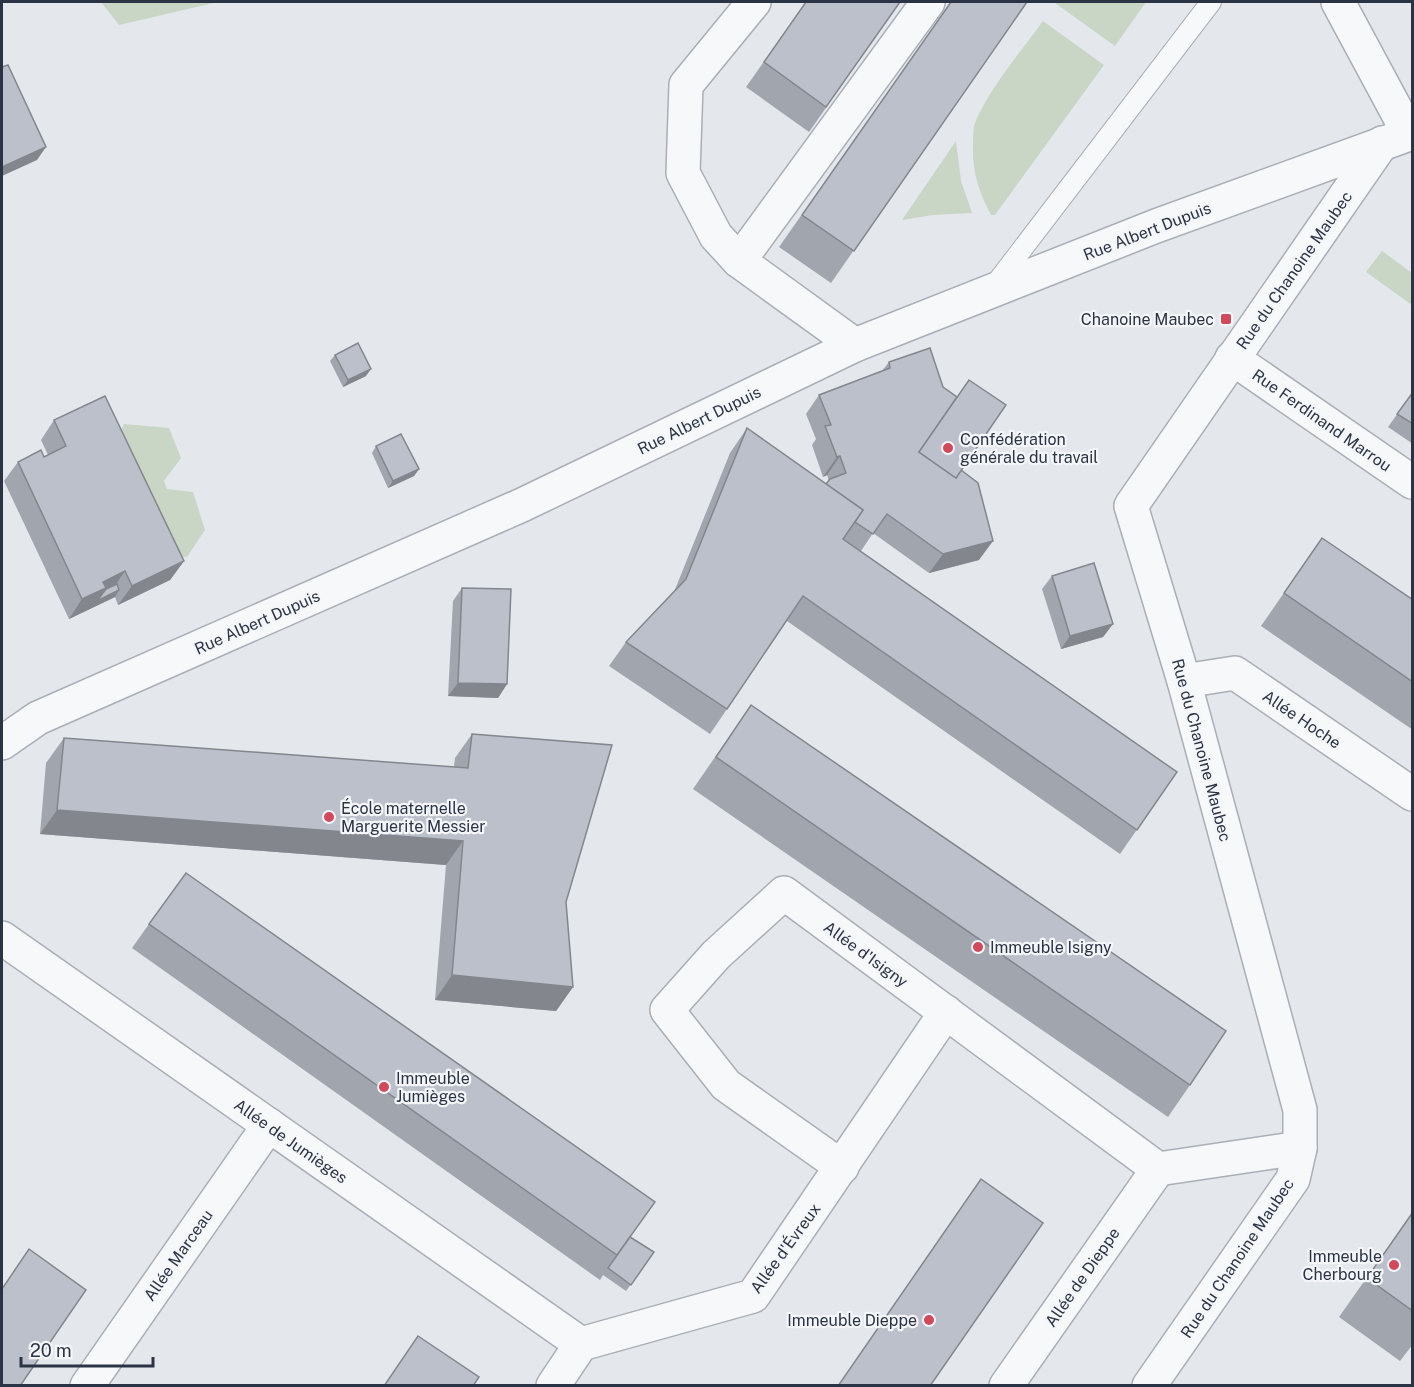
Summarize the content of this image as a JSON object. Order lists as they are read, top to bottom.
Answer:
{
  "streets": {
    "street": [
      "Rue Albert Dupuis",
      "Rue du Chanoine Maubec",
      "Rue Ferdinand Marrou",
      "Allée Hoche",
      "Allée d'Isigny",
      "Allée de Jumièges",
      "Allée d'Évreux",
      "Allée Marceau",
      "Allée de Dieppe"
    ]
  },
  "crossings": [
    ["Rue Albert Dupuis", "Rue du Chanoine Maubec"],
    ["Rue du Chanoine Maubec", "Rue Ferdinand Marrou"],
    ["Rue du Chanoine Maubec", "Allée Hoche"],
    ["Allée d'Isigny", "Allée d'Évreux"],
    ["Allée d'Isigny", "Allée de Dieppe"],
    ["Allée de Jumièges", "Allée d'Évreux"],
    ["Allée de Jumièges", "Allée Marceau"]
  ],
  "places": {
    "transit": ["Chanoine Maubec"],
    "other": [
      "Confédération générale du travail",
      "École maternelle Marguerite Messier",
      "Immeuble Isigny",
      "Immeuble Jumièges",
      "Immeuble Cherbourg",
      "Immeuble Dieppe"
    ]
  },
  "scale_bar": "20 m"
}
